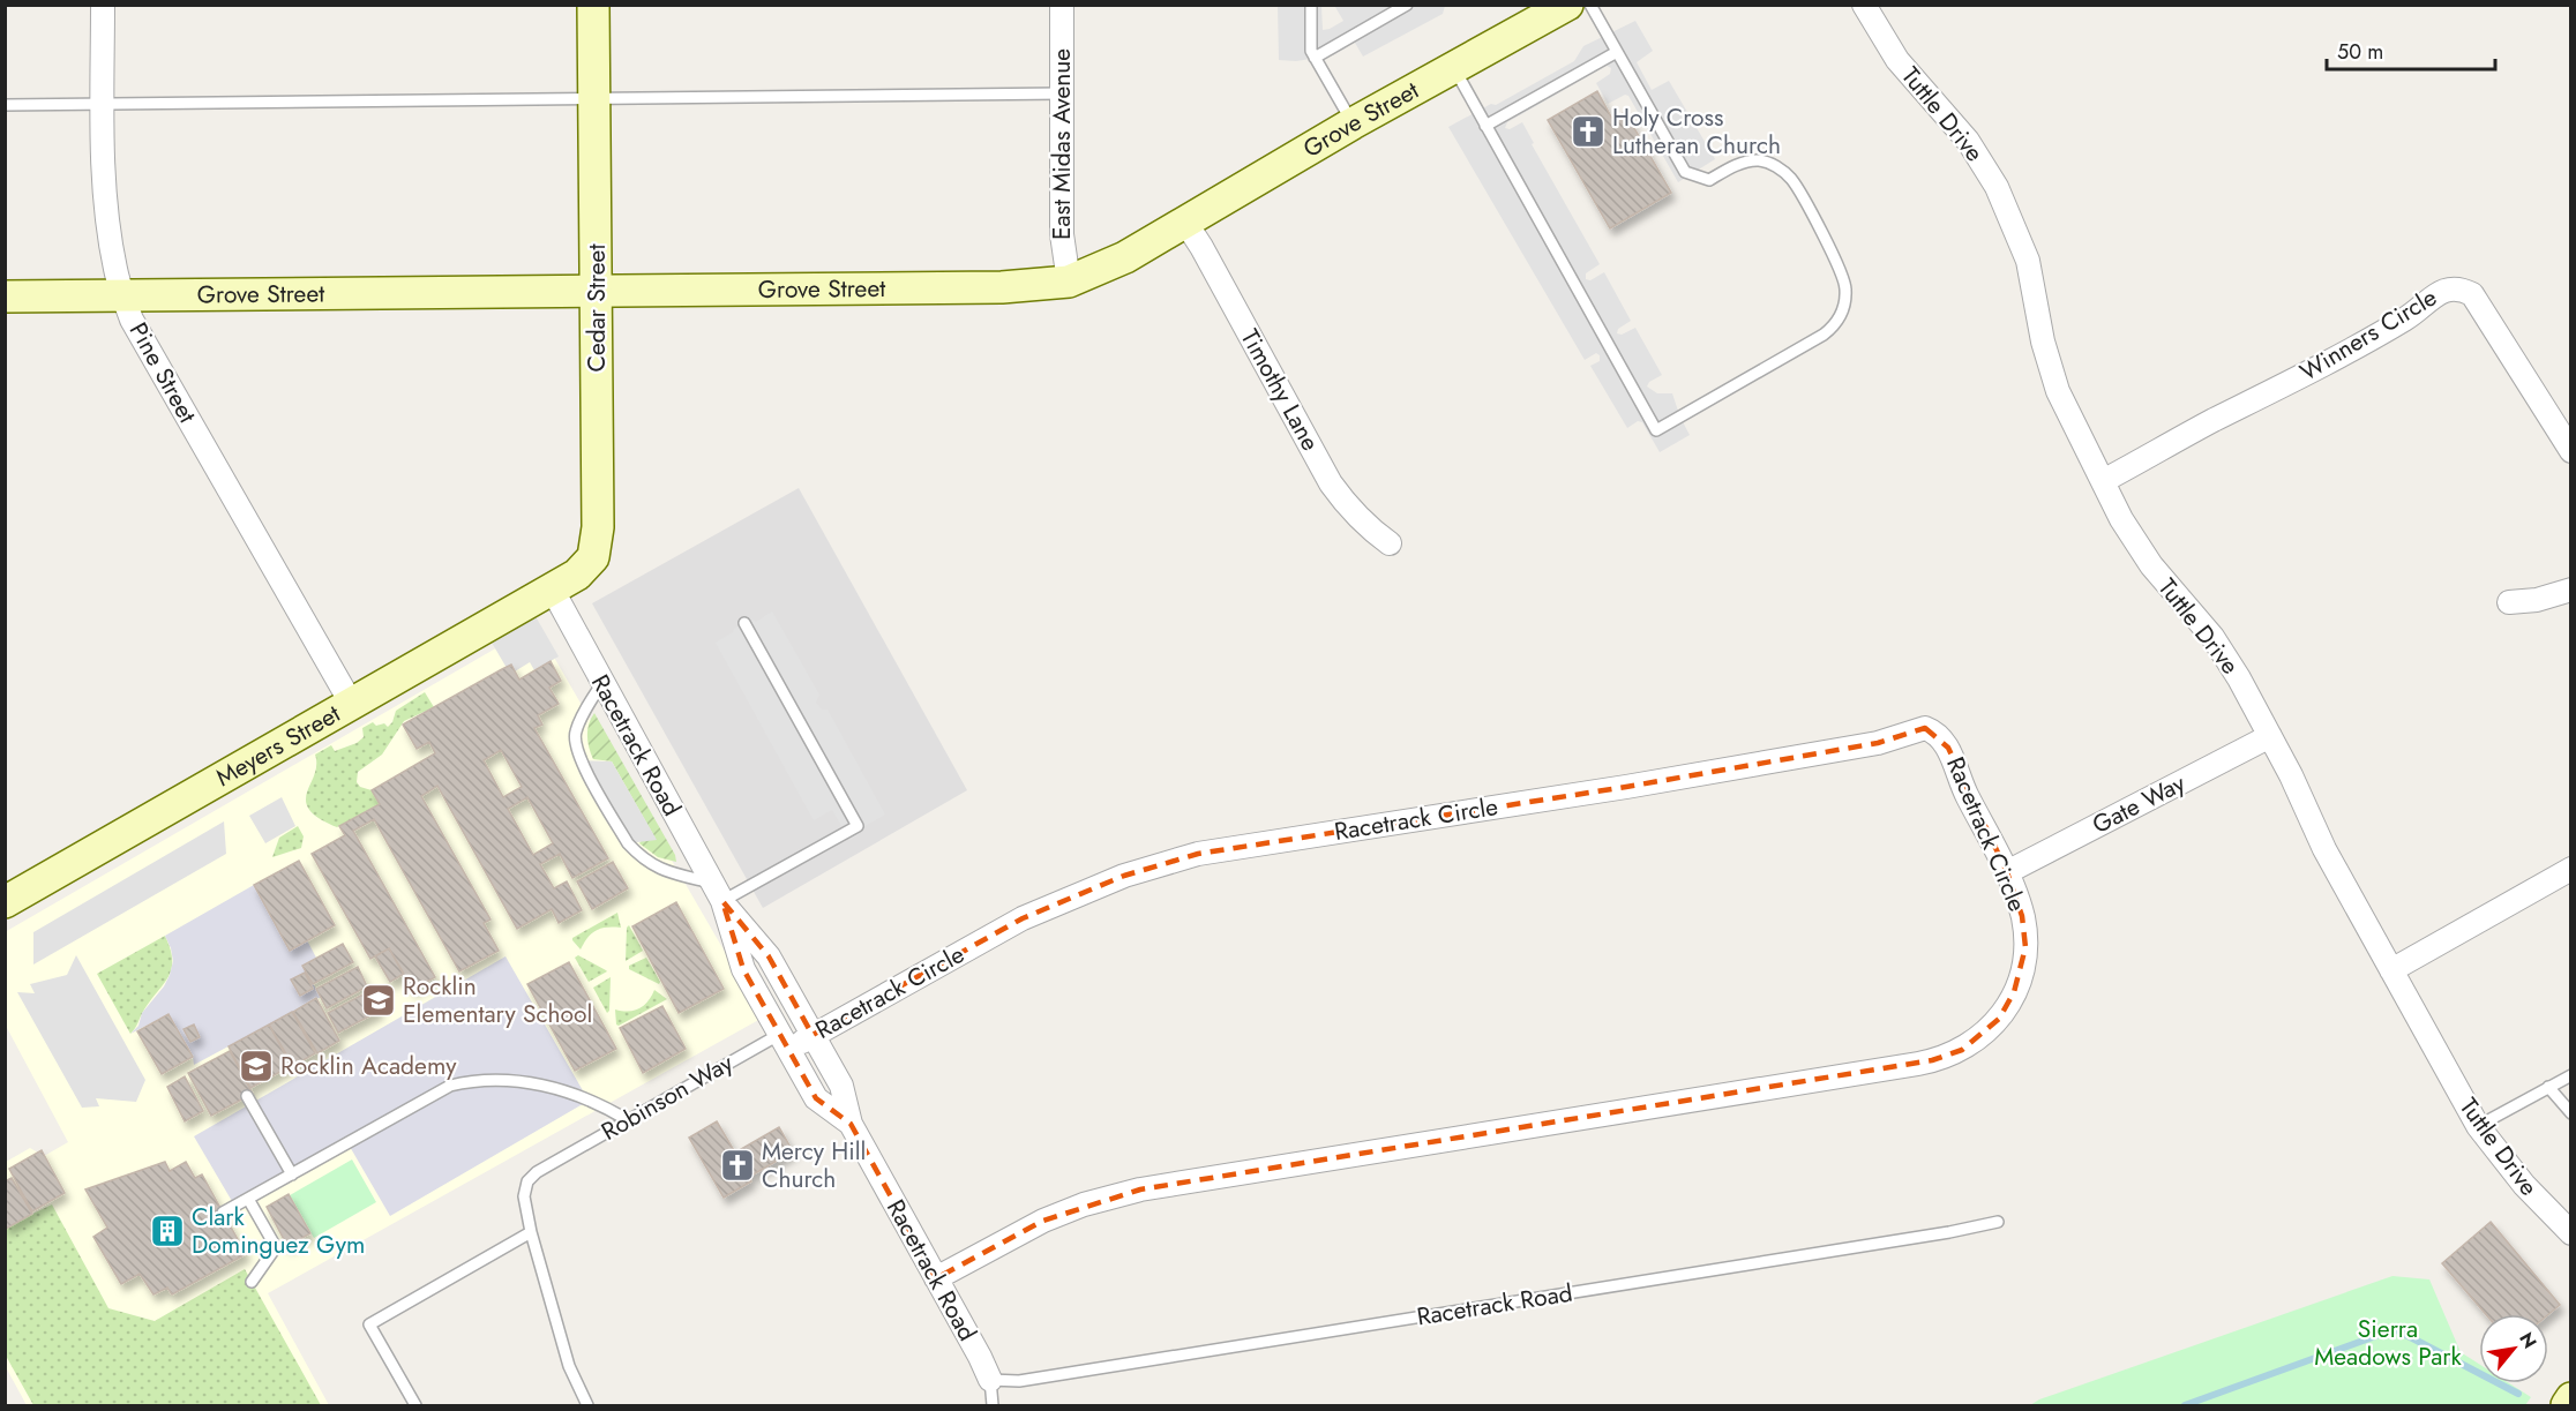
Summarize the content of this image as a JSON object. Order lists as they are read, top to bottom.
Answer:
{
  "streets": {
    "street": [
      "Tuttle Drive",
      "Grove Street",
      "East Midas Avenue",
      "Cedar Street",
      "Winners Circle",
      "Pine Street",
      "Timothy Lane",
      "Meyers Street",
      "Racetrack Road",
      "Gate Way",
      "Racetrack Circle"
    ],
    "lane": ["Robinson Way"]
  },
  "crossings": [
    ["Tuttle Drive", "Winners Circle"],
    ["Tuttle Drive", "Gate Way"],
    ["Grove Street", "East Midas Avenue"],
    ["Grove Street", "Cedar Street"],
    ["Grove Street", "Pine Street"],
    ["Grove Street", "Timothy Lane"],
    ["Cedar Street", "Meyers Street"],
    ["Cedar Street", "Racetrack Road"],
    ["Pine Street", "Meyers Street"],
    ["Meyers Street", "Racetrack Road"],
    ["Racetrack Road", "Racetrack Circle"],
    ["Racetrack Road", "Robinson Way"],
    ["Gate Way", "Racetrack Circle"],
    ["Racetrack Circle", "Robinson Way"]
  ],
  "parks": ["Sierra Meadows Park"],
  "places": {
    "church": ["Holy Cross Lutheran Church", "Mercy Hill Church"],
    "school or university": ["Rocklin Elementary School", "Rocklin Academy"],
    "building": ["Clark Dominguez Gym"]
  },
  "scale_bar": "50 m",
  "north": "top right"
}
